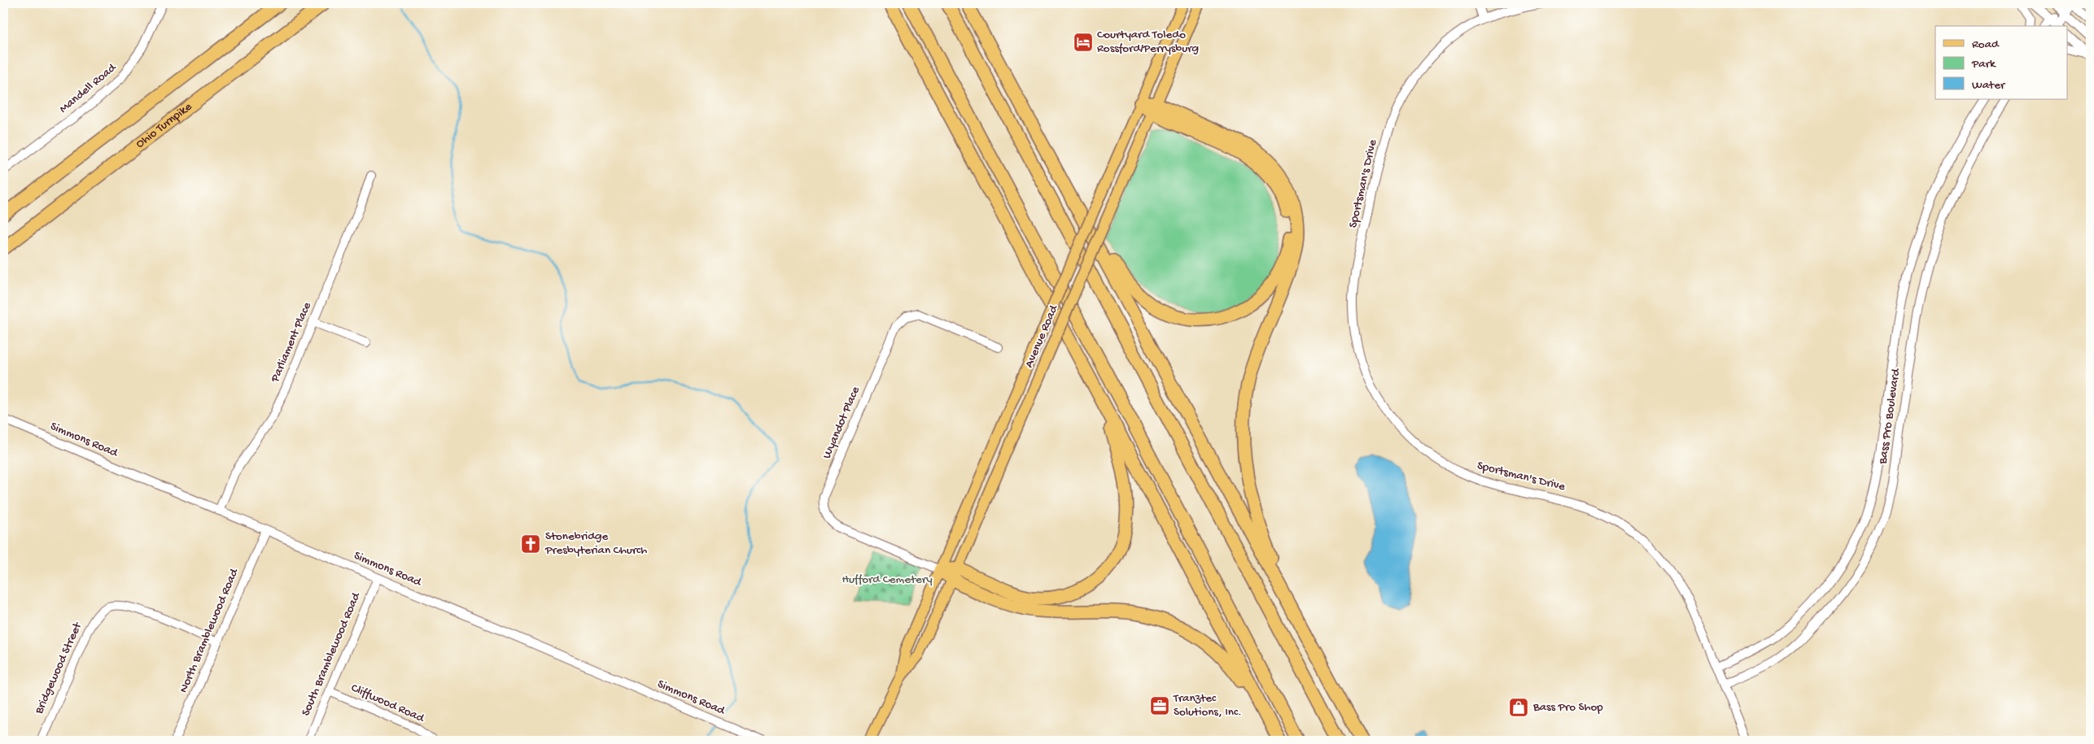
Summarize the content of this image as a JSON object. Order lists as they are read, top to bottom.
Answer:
{
  "streets": {
    "highway": ["Ohio Turnpike"],
    "main road": ["Avenue Road"],
    "street": [
      "Mandell Road",
      "Sportsman's Drive",
      "Parliament Place",
      "Bass Pro Boulevard",
      "Wyandot Place",
      "Simmons Road",
      "North Bramblewood Road",
      "South Bramblewood Road",
      "Bridgewood Street",
      "Cliffwood Road"
    ]
  },
  "crossings": [
    ["Sportsman's Drive", "Bass Pro Boulevard"],
    ["Avenue Road", "Wyandot Place"],
    ["Parliament Place", "Simmons Road"],
    ["Simmons Road", "North Bramblewood Road"],
    ["Simmons Road", "South Bramblewood Road"],
    ["North Bramblewood Road", "Bridgewood Street"],
    ["South Bramblewood Road", "Cliffwood Road"]
  ],
  "parks": ["Hufford Cemetery"],
  "places": {
    "hotel": ["Courtyard Toledo Rossford/Perrysburg"],
    "church": ["Stonebridge Presbyterian Church"],
    "office": ["Tranztec Solutions, Inc."],
    "shop": ["Bass Pro Shop"]
  },
  "legend": ["Road", "Park", "Water"]
}
